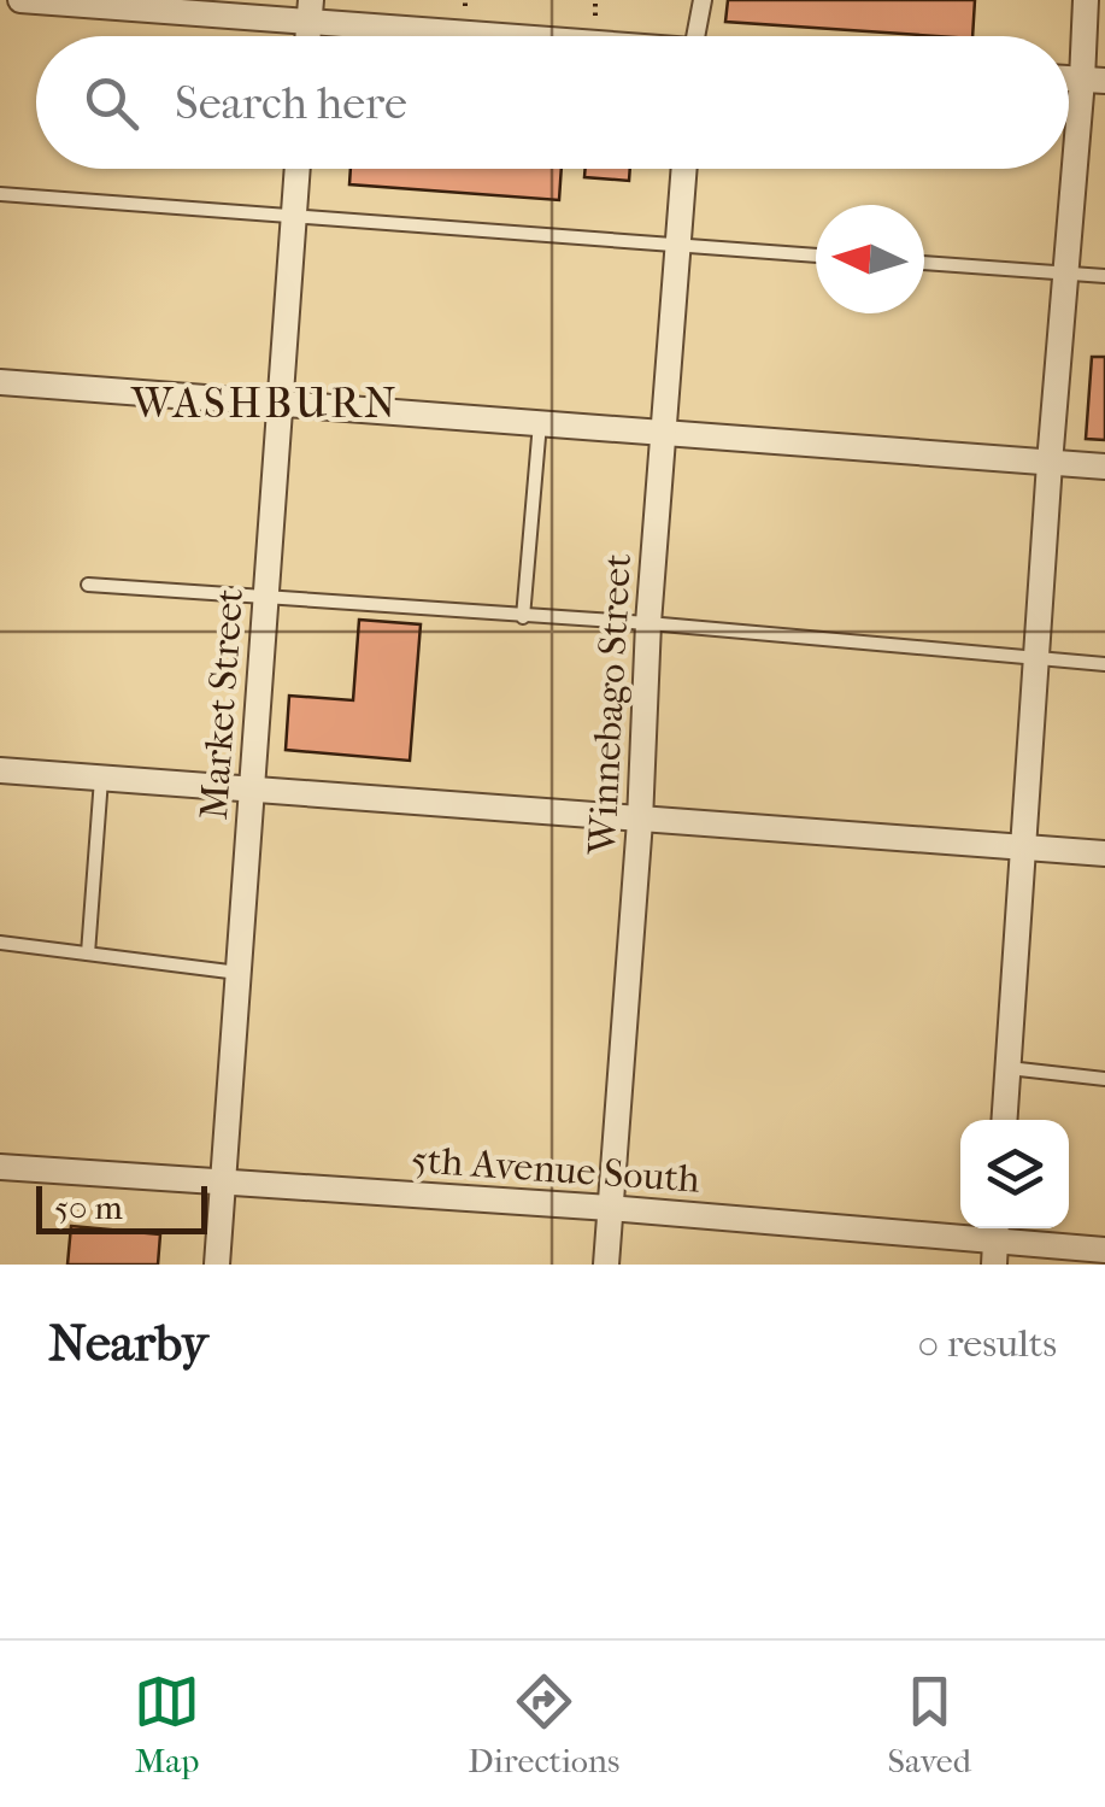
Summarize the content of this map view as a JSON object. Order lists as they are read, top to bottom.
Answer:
{
  "streets": {
    "street": ["Market Street", "Winnebago Street", "5th Avenue South"]
  },
  "crossings": [
    ["Market Street", "5th Avenue South"],
    ["Winnebago Street", "5th Avenue South"]
  ],
  "districts": ["WASHBURN"],
  "scale_bar": "50 m",
  "north": "left",
  "page": {
    "search": "Search here",
    "scale": "50 m",
    "heading": ["Nearby", "0 results"],
    "nav": ["Map", "Directions", "Saved"]
  }
}
